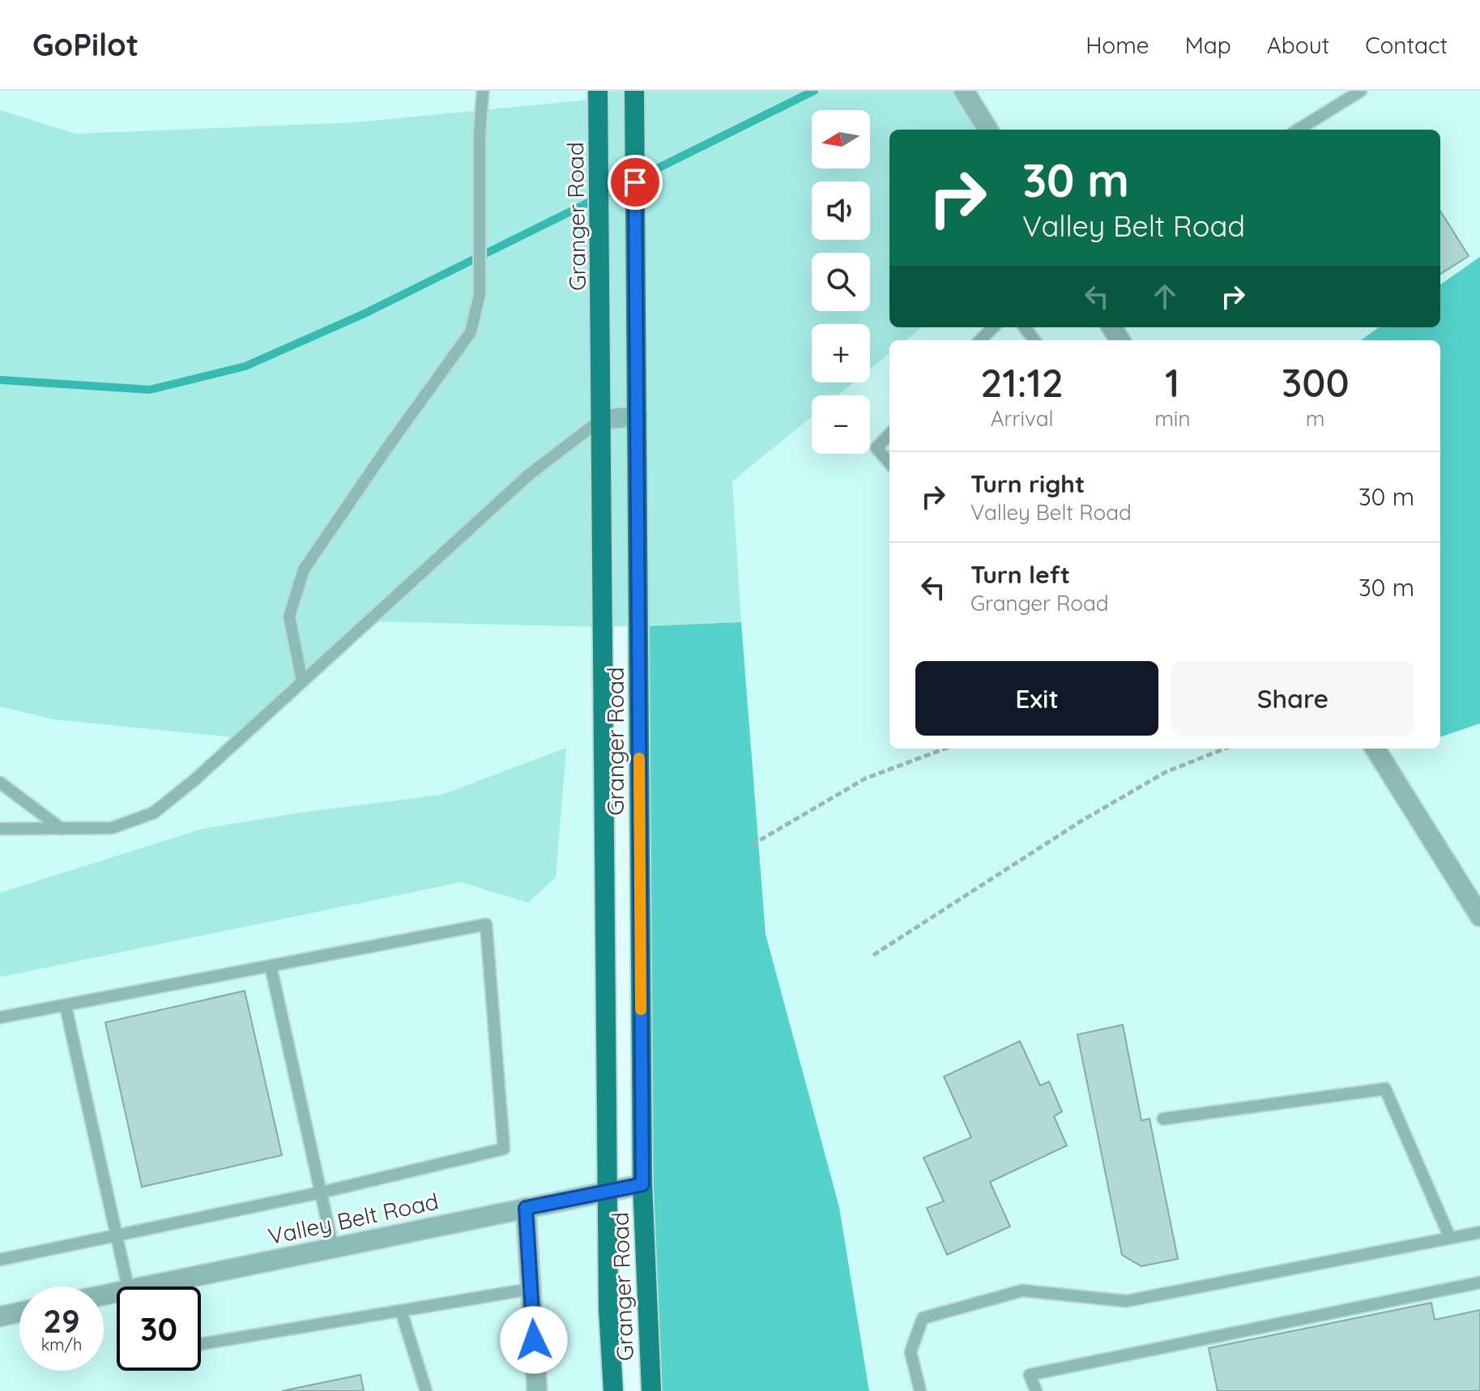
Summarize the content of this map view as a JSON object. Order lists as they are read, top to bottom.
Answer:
{
  "streets": {
    "main road": ["Granger Road"],
    "street": ["Valley Belt Road"]
  },
  "crossings": [
    ["Granger Road", "Valley Belt Road"]
  ],
  "north": "left",
  "page": {
    "header": "GoPilot",
    "nav": [
      "Home",
      "Map",
      "About",
      "Contact"
    ],
    "map_buttons": ["+", "−"],
    "turn": ["30 m", "Valley Belt Road"],
    "eta": [
      "21:12",
      "Arrival",
      "1",
      "min",
      "300",
      "m"
    ],
    "list": [
      {
        "name": "Turn right",
        "note": "Valley Belt Road",
        "value": "30 m"
      },
      {
        "name": "Turn left",
        "note": "Granger Road",
        "value": "30 m"
      }
    ],
    "buttons": ["Exit", "Share"],
    "speed": "29 km/h",
    "limit": "30"
  }
}
